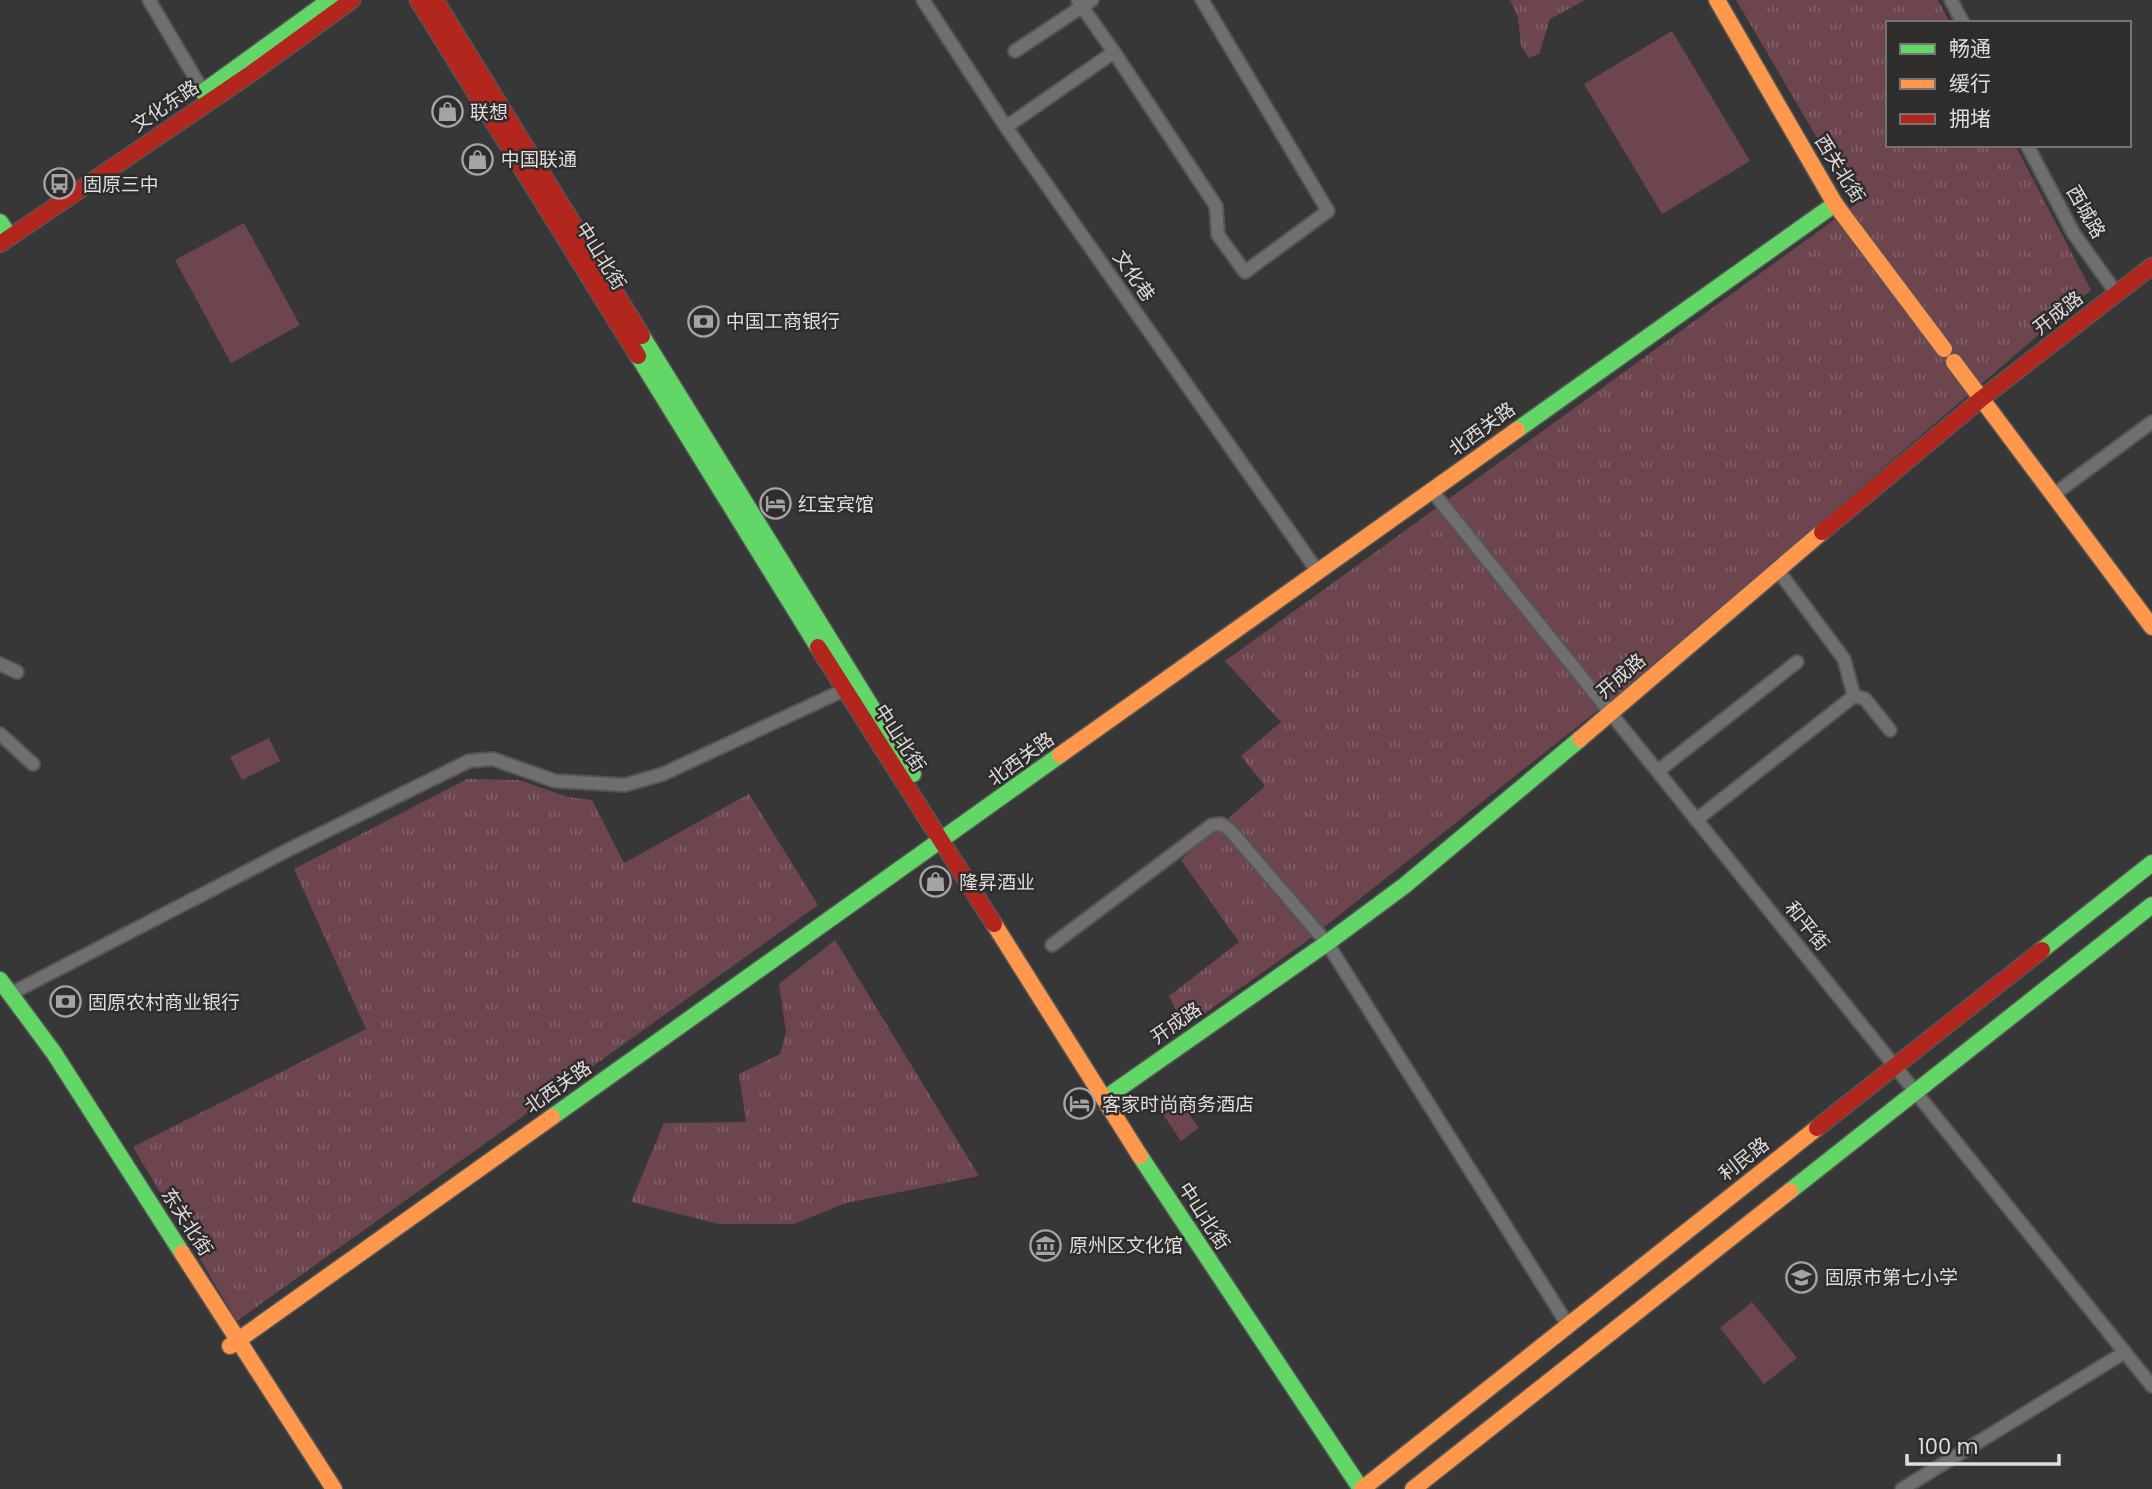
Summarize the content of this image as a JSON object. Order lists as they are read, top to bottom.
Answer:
{
  "streets": {
    "street": [
      "文化东路",
      "西关北街",
      "西城路",
      "中山北街",
      "文化巷",
      "开成路",
      "北西关路",
      "和平街",
      "利民路",
      "东关北街"
    ]
  },
  "crossings": [
    ["西关北街", "开成路"],
    ["西关北街", "北西关路"],
    ["西城路", "开成路"],
    ["中山北街", "开成路"],
    ["中山北街", "北西关路"],
    ["中山北街", "利民路"],
    ["文化巷", "北西关路"],
    ["开成路", "和平街"],
    ["北西关路", "和平街"],
    ["北西关路", "东关北街"],
    ["和平街", "利民路"]
  ],
  "places": {
    "shop": ["联想", "中国联通", "隆昇酒业"],
    "bus stop": ["固原三中"],
    "bank": ["中国工商银行", "固原农村商业银行"],
    "hotel": ["红宝宾馆", "客家时尚商务酒店"],
    "museum": ["原州区文化馆"],
    "school or university": ["固原市第七小学"]
  },
  "legend": ["畅通", "缓行", "拥堵"],
  "scale_bar": "100 m"
}
